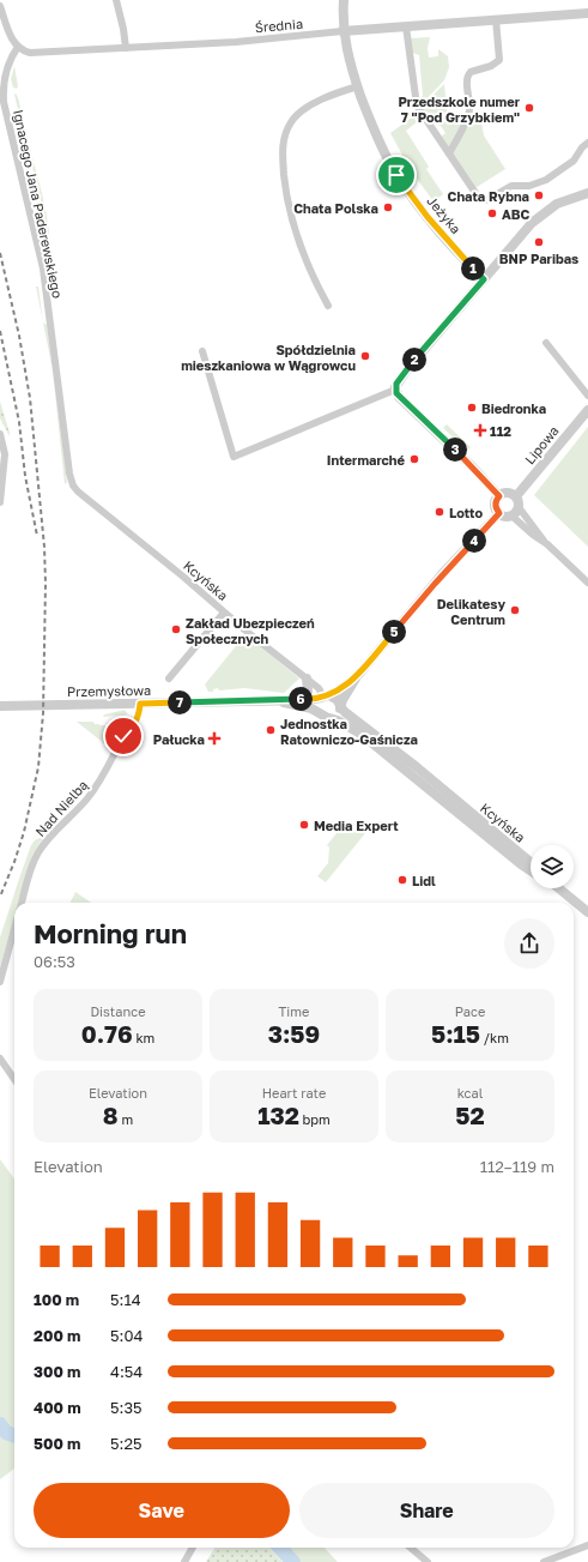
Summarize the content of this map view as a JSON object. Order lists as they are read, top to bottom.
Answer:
{
  "streets": {
    "street": [
      "Średnia",
      "Ignacego Jana Paderewskiego",
      "Jeżyka",
      "Lipowa",
      "Kcyńska",
      "Przemysłowa",
      "Nad Nielbą"
    ]
  },
  "crossings": [
    ["Średnia", "Ignacego Jana Paderewskiego"],
    ["Średnia", "Jeżyka"],
    ["Ignacego Jana Paderewskiego", "Kcyńska"],
    ["Kcyńska", "Przemysłowa"],
    ["Przemysłowa", "Nad Nielbą"]
  ],
  "places": {
    "other": [
      "Przedszkole numer 7 \"Pod Grzybkiem\"",
      "Chata Rybna",
      "Chata Polska",
      "ABC",
      "BNP Paribas",
      "Spółdzielnia mieszkaniowa w Wągrowcu",
      "Biedronka",
      "Intermarché",
      "Lotto",
      "Delikatesy Centrum",
      "Zakład Ubezpieczeń Społecznych",
      "Jednostka Ratowniczo-Gaśnicza",
      "Media Expert",
      "Lidl"
    ],
    "health": ["112", "Pałucka"]
  },
  "page": {
    "pins": [
      "1",
      "2",
      "3",
      "4",
      "5",
      "6",
      "7"
    ],
    "heading": ["Morning run", "06:53"],
    "stats": [
      ["Distance", "0.76 km"],
      ["Time", "3:59"],
      ["Pace", "5:15 /km"],
      ["Elevation", "8 m"],
      ["Heart rate", "132 bpm"],
      ["kcal", "52"]
    ],
    "chart": ["Elevation", "112–119 m"],
    "list": [
      {
        "name": "100 m",
        "note": "5:14"
      },
      {
        "name": "200 m",
        "note": "5:04"
      },
      {
        "name": "300 m",
        "note": "4:54"
      },
      {
        "name": "400 m",
        "note": "5:35"
      },
      {
        "name": "500 m",
        "note": "5:25"
      }
    ],
    "buttons": ["Save", "Share"]
  }
}
